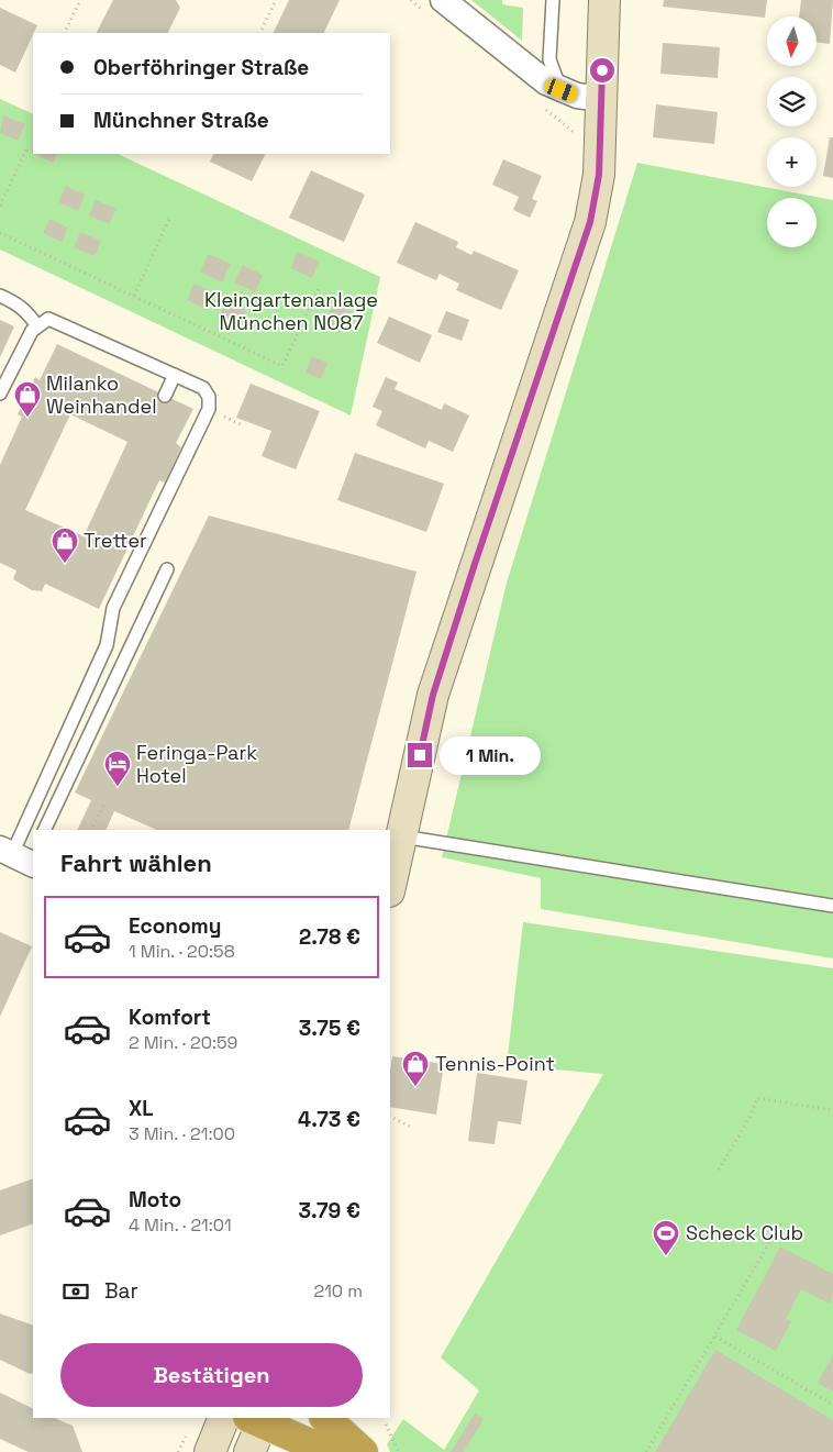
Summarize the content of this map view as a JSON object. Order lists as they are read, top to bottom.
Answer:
{
  "parks": ["Kleingartenanlage München NO87"],
  "places": {
    "shop": ["Milanko Weinhandel", "Tretter", "Tennis-Point"],
    "hotel": ["Feringa-Park Hotel"],
    "sports": ["Scheck Club"]
  },
  "north": "bottom",
  "page": {
    "map_buttons": ["+", "−"],
    "banner": ["Oberföhringer Straße", "Münchner Straße"],
    "bubble": "1 Min.",
    "heading": "Fahrt wählen",
    "list": [
      {
        "name": "Economy",
        "note": "1 Min. · 20:58",
        "value": "2.78 €"
      },
      {
        "name": "Komfort",
        "note": "2 Min. · 20:59",
        "value": "3.75 €"
      },
      {
        "name": "XL",
        "note": "3 Min. · 21:00",
        "value": "4.73 €"
      },
      {
        "name": "Moto",
        "note": "4 Min. · 21:01",
        "value": "3.79 €"
      }
    ],
    "pay": ["Bar", "210 m"],
    "buttons": "Bestätigen"
  }
}
